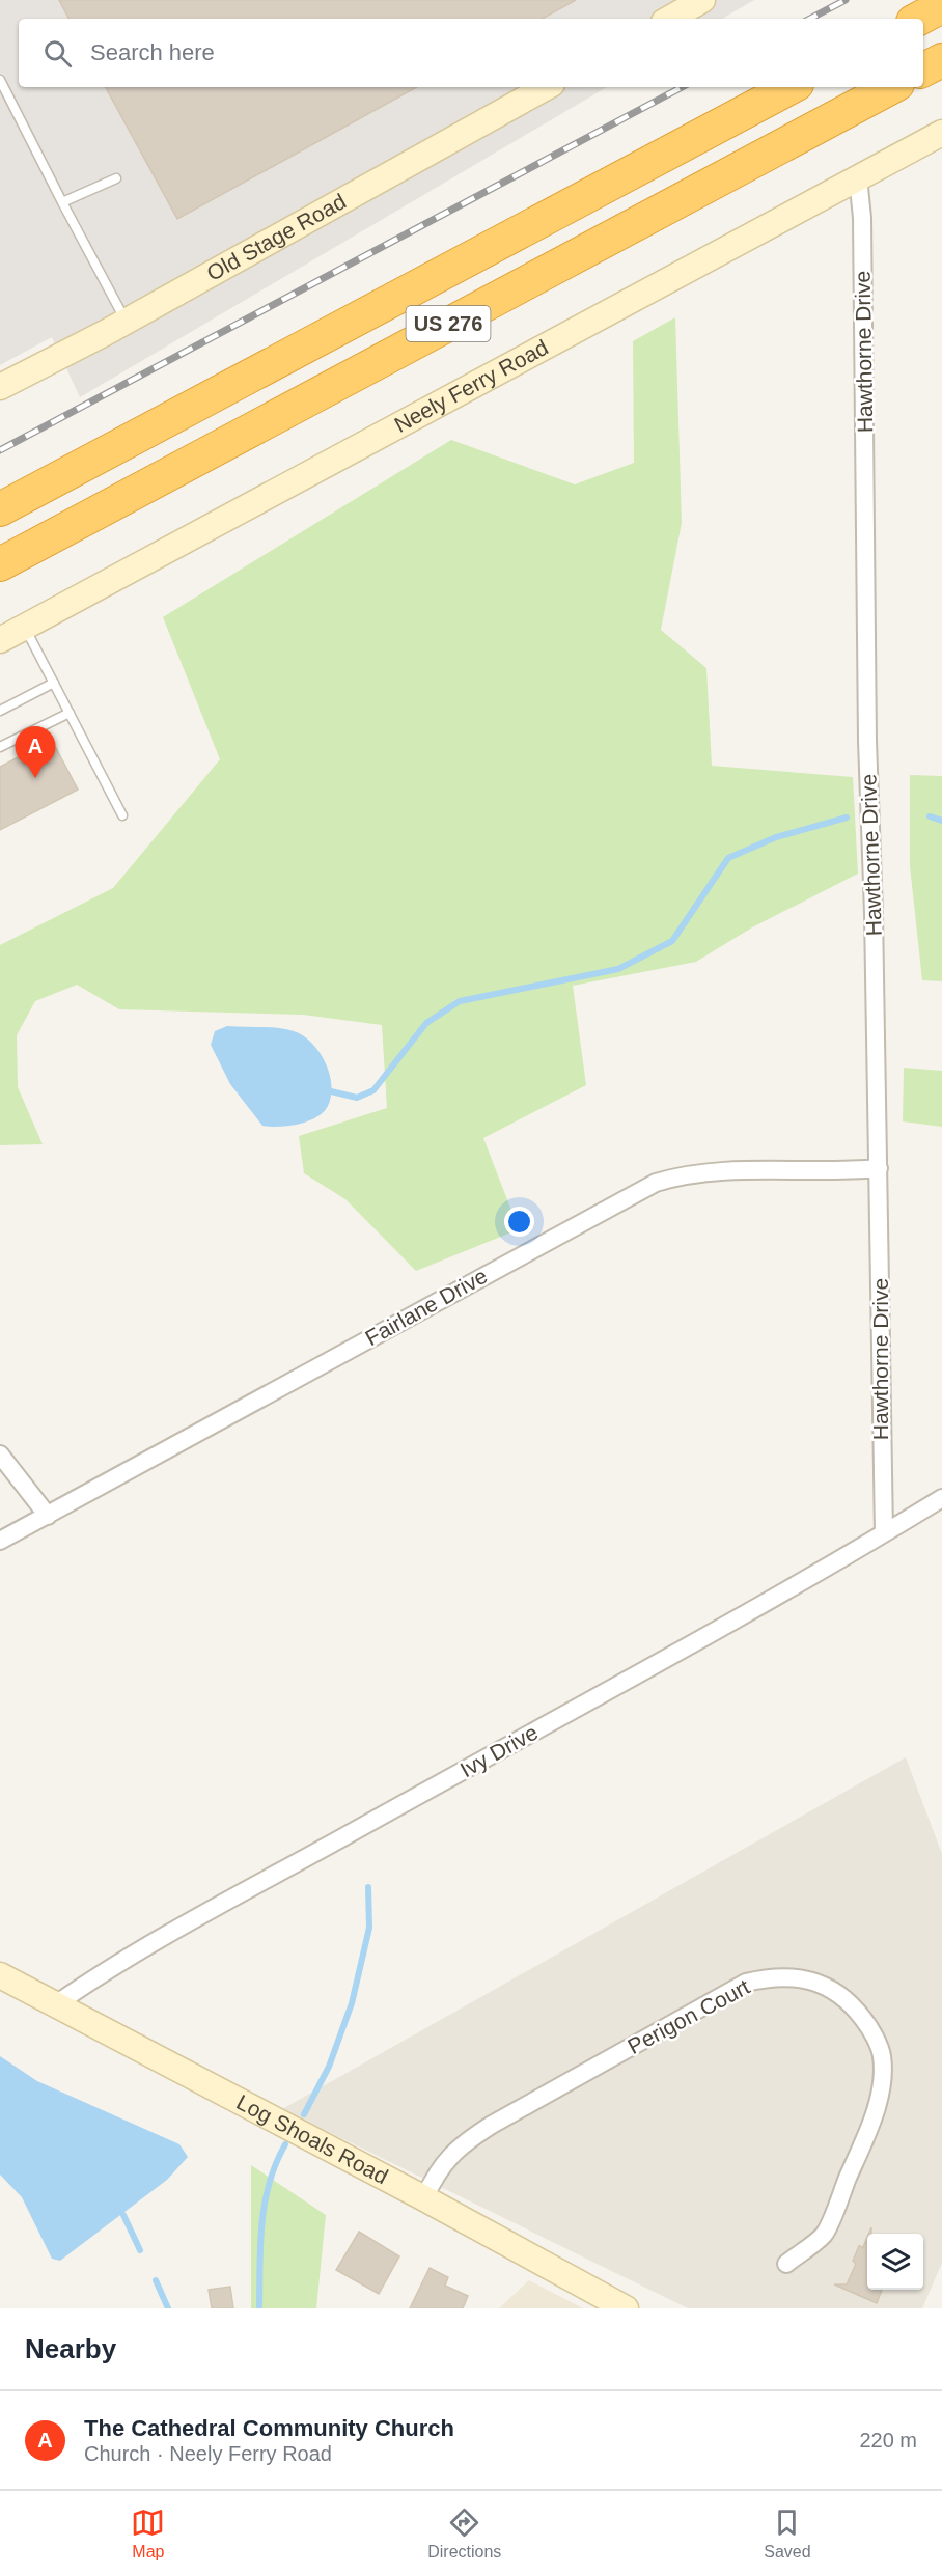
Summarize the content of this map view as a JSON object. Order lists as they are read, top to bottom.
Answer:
{
  "streets": {
    "highway": ["US 276"],
    "street": [
      "Old Stage Road",
      "Hawthorne Drive",
      "Neely Ferry Road",
      "Fairlane Drive",
      "Ivy Drive",
      "Perigon Court",
      "Log Shoals Road"
    ]
  },
  "crossings": [
    ["Hawthorne Drive", "Neely Ferry Road"],
    ["Hawthorne Drive", "Fairlane Drive"],
    ["Hawthorne Drive", "Ivy Drive"],
    ["Ivy Drive", "Log Shoals Road"],
    ["Perigon Court", "Log Shoals Road"]
  ],
  "page": {
    "search": "Search here",
    "pins": "A",
    "heading": "Nearby",
    "list": [
      {
        "mark": "A",
        "name": "The Cathedral Community Church",
        "note": "Church · Neely Ferry Road",
        "value": "220 m"
      }
    ],
    "nav": ["Map", "Directions", "Saved"]
  }
}
